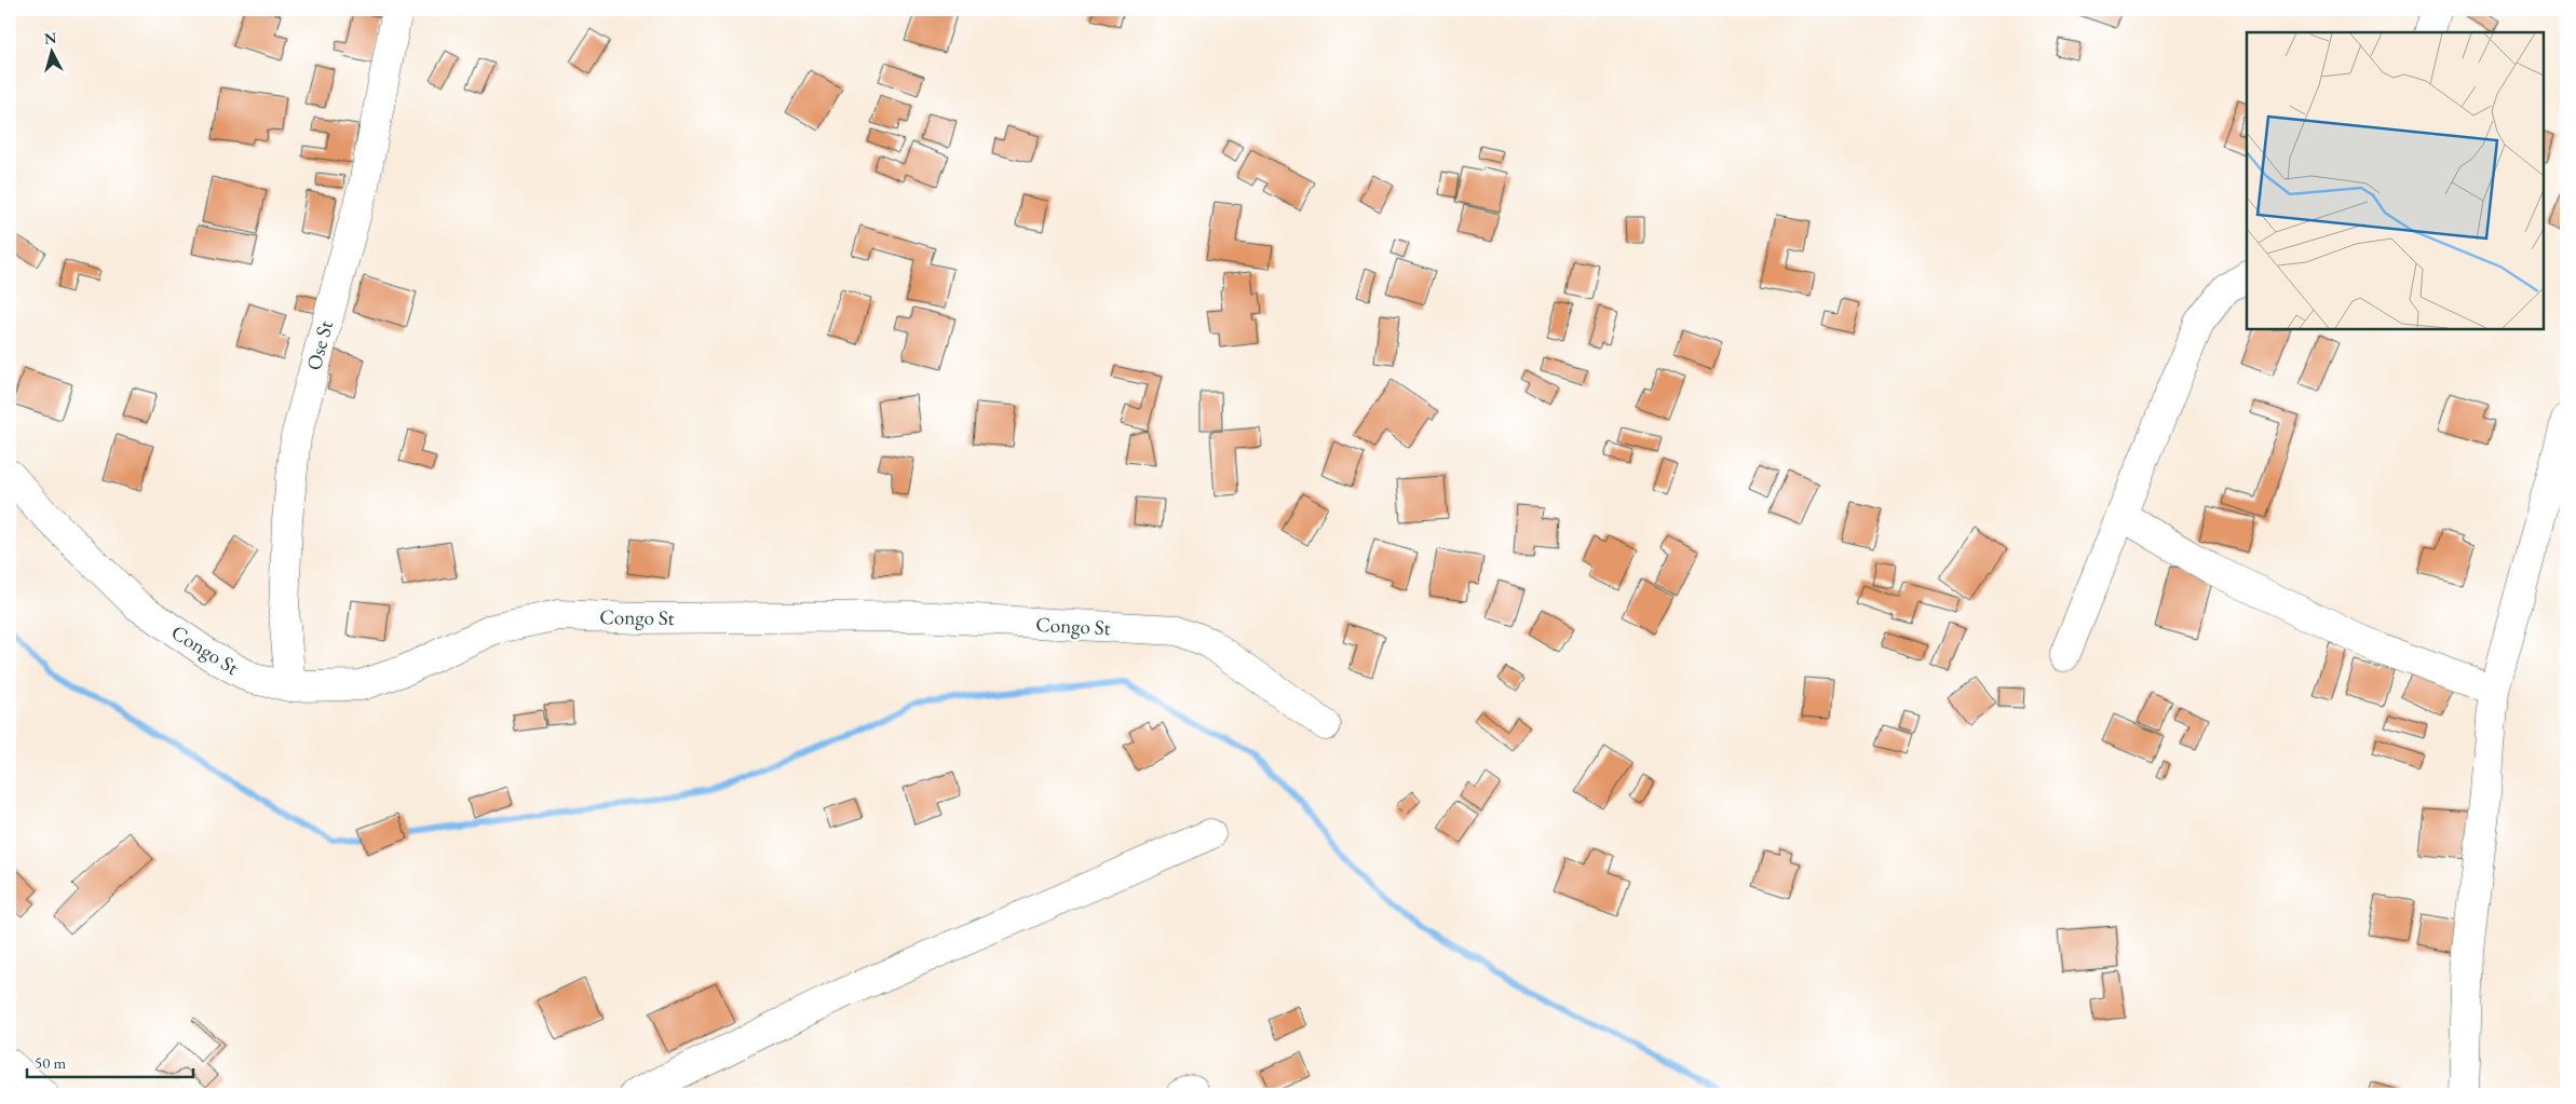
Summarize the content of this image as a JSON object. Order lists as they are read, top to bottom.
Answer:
{
  "streets": {
    "street": ["Ose St", "Congo St"]
  },
  "crossings": [
    ["Ose St", "Congo St"]
  ],
  "scale_bar": "50 m",
  "north": "top"
}
